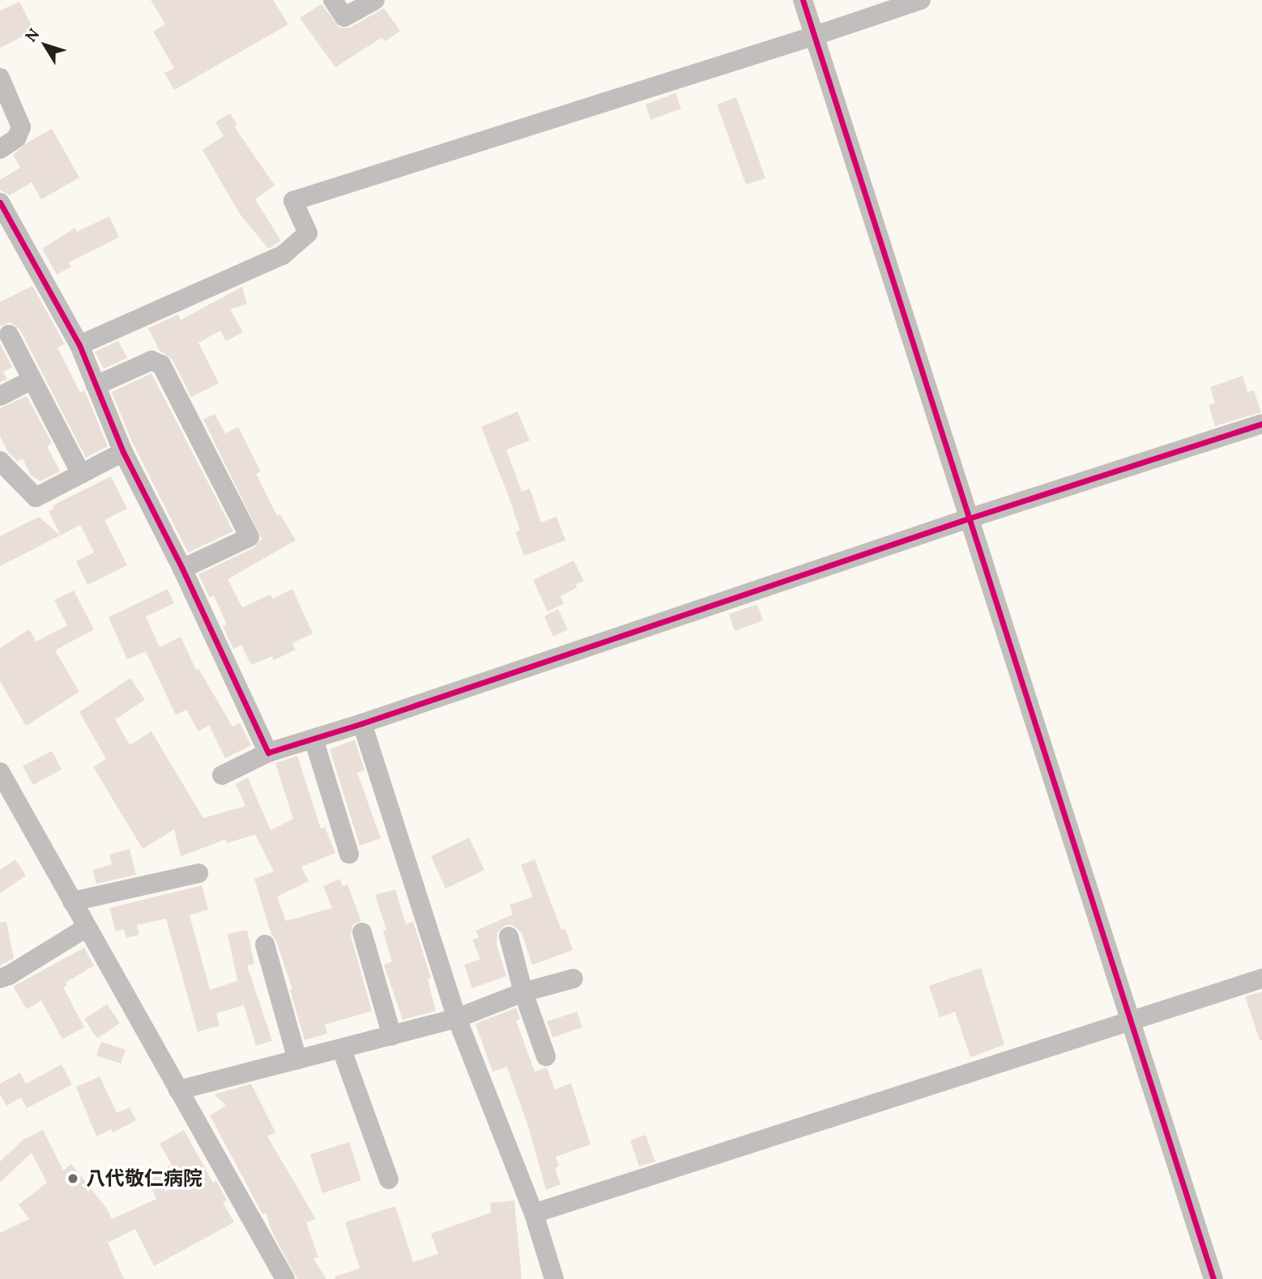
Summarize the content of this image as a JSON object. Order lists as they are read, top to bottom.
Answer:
{
  "places": ["八代敬仁病院"],
  "north": "top left"
}
